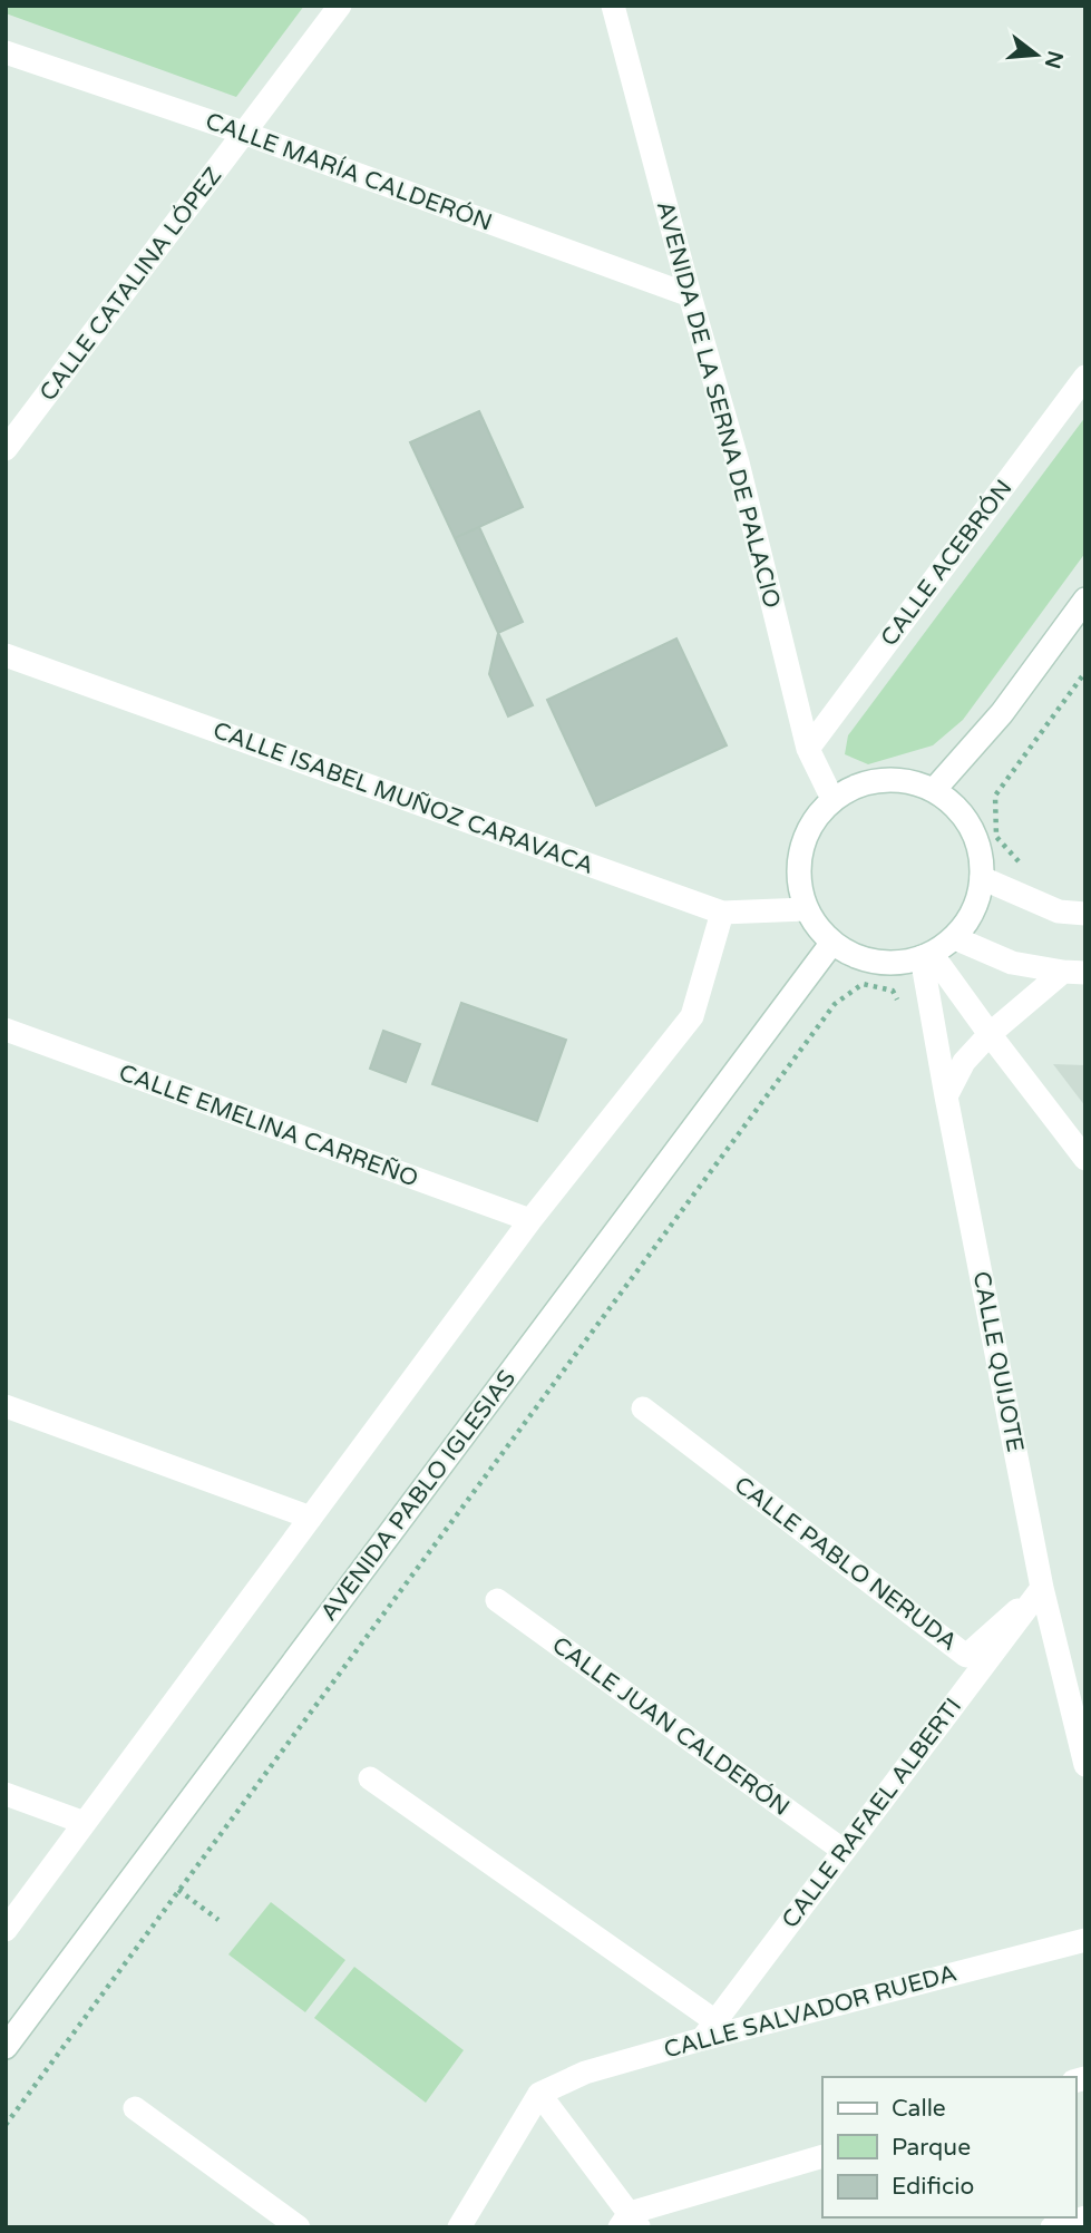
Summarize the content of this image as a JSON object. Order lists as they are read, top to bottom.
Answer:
{
  "streets": {
    "street": [
      "CALLE MARÍA CALDERÓN",
      "CALLE CATALINA LÓPEZ",
      "AVENIDA DE LA SERNA DE PALACIO",
      "CALLE ACEBRÓN",
      "CALLE ISABEL MUÑOZ CARAVACA",
      "CALLE EMELINA CARREÑO",
      "CALLE QUIJOTE",
      "AVENIDA PABLO IGLESIAS",
      "CALLE PABLO NERUDA",
      "CALLE JUAN CALDERÓN",
      "CALLE RAFAEL ALBERTI",
      "CALLE SALVADOR RUEDA"
    ]
  },
  "crossings": [
    ["CALLE MARÍA CALDERÓN", "CALLE CATALINA LÓPEZ"],
    ["CALLE MARÍA CALDERÓN", "AVENIDA DE LA SERNA DE PALACIO"],
    ["AVENIDA DE LA SERNA DE PALACIO", "CALLE ACEBRÓN"],
    ["AVENIDA DE LA SERNA DE PALACIO", "CALLE ISABEL MUÑOZ CARAVACA"],
    ["AVENIDA DE LA SERNA DE PALACIO", "CALLE QUIJOTE"],
    ["AVENIDA DE LA SERNA DE PALACIO", "AVENIDA PABLO IGLESIAS"],
    ["CALLE ISABEL MUÑOZ CARAVACA", "CALLE QUIJOTE"],
    ["CALLE ISABEL MUÑOZ CARAVACA", "AVENIDA PABLO IGLESIAS"],
    ["CALLE QUIJOTE", "AVENIDA PABLO IGLESIAS"],
    ["CALLE QUIJOTE", "CALLE PABLO NERUDA"],
    ["CALLE QUIJOTE", "CALLE RAFAEL ALBERTI"],
    ["CALLE PABLO NERUDA", "CALLE RAFAEL ALBERTI"],
    ["CALLE JUAN CALDERÓN", "CALLE RAFAEL ALBERTI"],
    ["CALLE RAFAEL ALBERTI", "CALLE SALVADOR RUEDA"]
  ],
  "legend": ["Calle", "Parque", "Edificio"],
  "north": "right"
}
